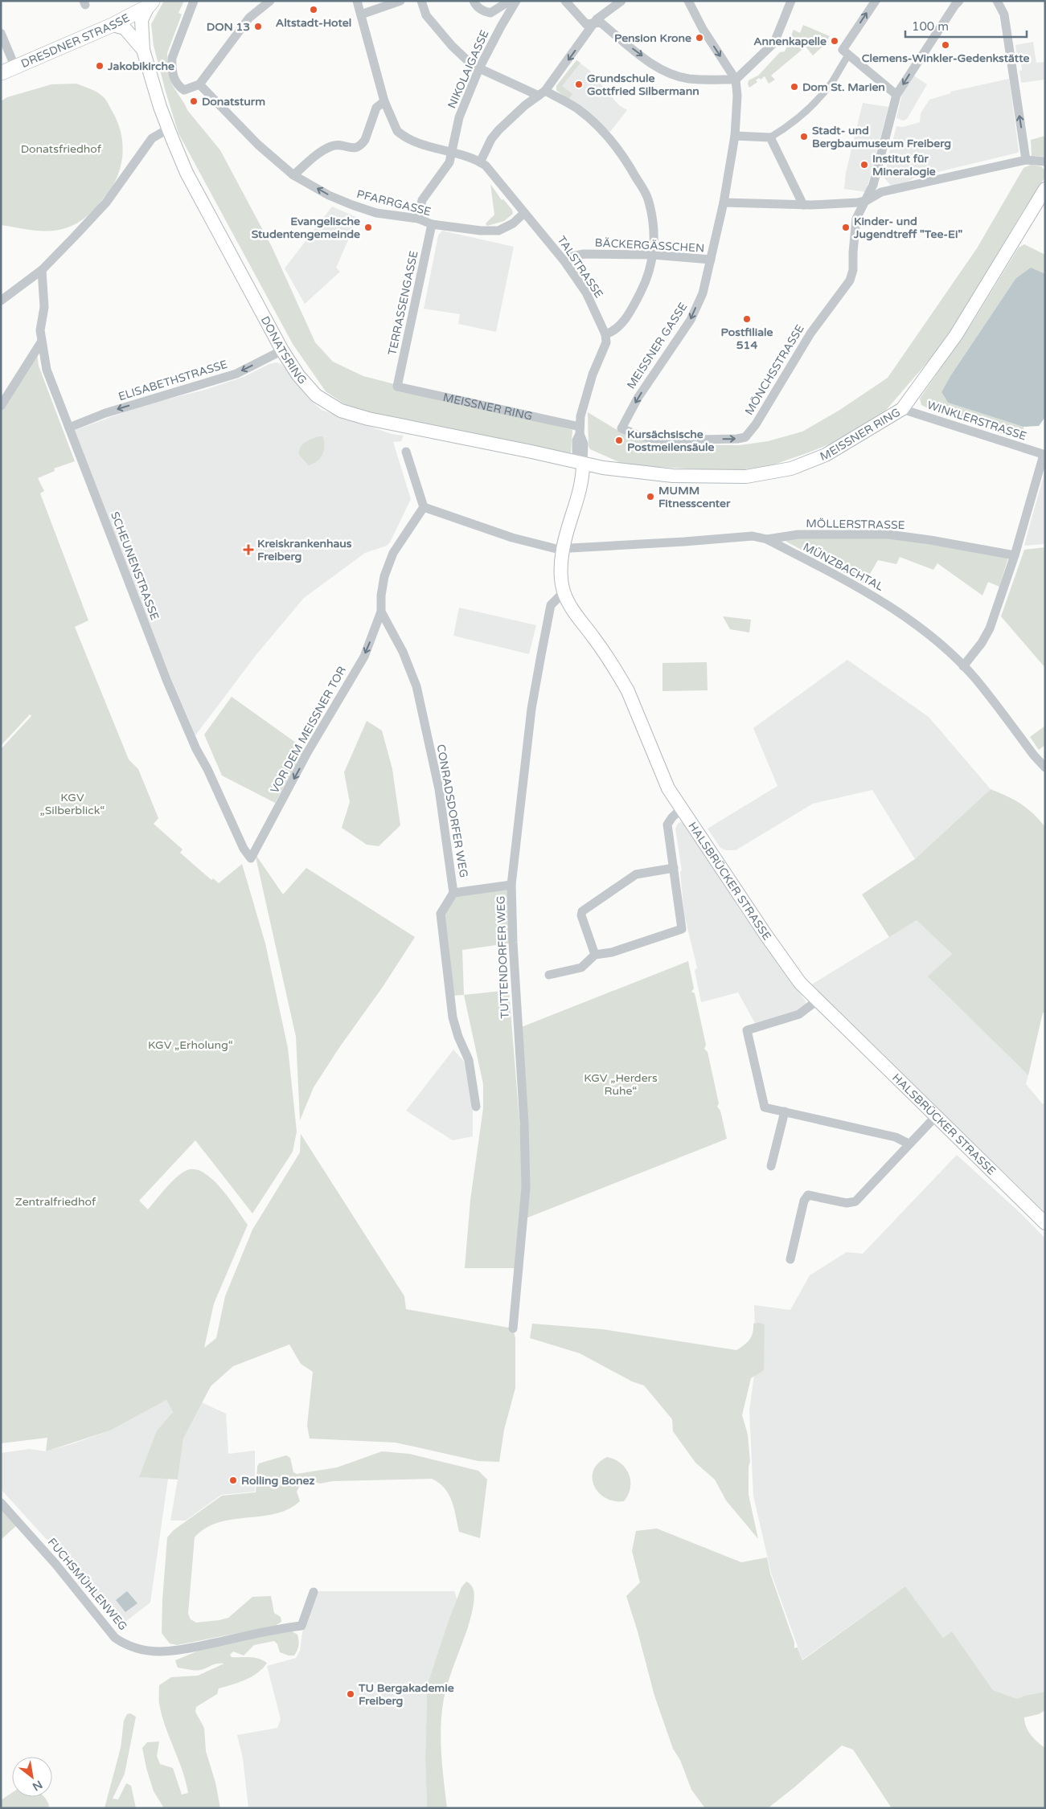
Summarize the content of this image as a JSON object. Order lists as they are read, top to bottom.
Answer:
{
  "streets": {
    "main road": [
      "DRESDNER STRASSE",
      "DONATSRING",
      "MEISSNER RING",
      "HALSBRÜCKER STRASSE"
    ],
    "street": [
      "NIKOLAIGASSE",
      "PFARRGASSE",
      "BÄCKERGÄSSCHEN",
      "TALSTRASSE",
      "TERRASSENGASSE",
      "MEISSNER GASSE",
      "MÖNCHSSTRASSE",
      "ELISABETHSTRASSE",
      "WINKLERSTRASSE",
      "MÖLLERSTRASSE",
      "SCHEUNENSTRASSE",
      "MÜNZBACHTAL",
      "VOR DEM MEISSNER TOR",
      "CONRADSDORFER WEG",
      "TUTTENDORFER WEG",
      "FUCHSMÜHLENWEG"
    ]
  },
  "crossings": [
    ["DRESDNER STRASSE", "DONATSRING"],
    ["NIKOLAIGASSE", "PFARRGASSE"],
    ["NIKOLAIGASSE", "TALSTRASSE"],
    ["PFARRGASSE", "TALSTRASSE"],
    ["PFARRGASSE", "TERRASSENGASSE"],
    ["BÄCKERGÄSSCHEN", "TALSTRASSE"],
    ["BÄCKERGÄSSCHEN", "MEISSNER GASSE"],
    ["TERRASSENGASSE", "MEISSNER RING"],
    ["MEISSNER GASSE", "MÖNCHSSTRASSE"],
    ["DONATSRING", "ELISABETHSTRASSE"],
    ["DONATSRING", "MEISSNER RING"],
    ["DONATSRING", "HALSBRÜCKER STRASSE"],
    ["ELISABETHSTRASSE", "SCHEUNENSTRASSE"],
    ["MEISSNER RING", "WINKLERSTRASSE"],
    ["MEISSNER RING", "HALSBRÜCKER STRASSE"],
    ["MÖLLERSTRASSE", "MÜNZBACHTAL"],
    ["SCHEUNENSTRASSE", "VOR DEM MEISSNER TOR"],
    ["MÜNZBACHTAL", "HALSBRÜCKER STRASSE"],
    ["VOR DEM MEISSNER TOR", "CONRADSDORFER WEG"],
    ["HALSBRÜCKER STRASSE", "TUTTENDORFER WEG"]
  ],
  "one_way": ["PFARRGASSE", "ELISABETHSTRASSE", "VOR DEM MEISSNER TOR"],
  "parks": [
    "Donatsfriedhof",
    "KGV „Silberblick“",
    "KGV „Erholung“",
    "KGV „Herders Ruhe“",
    "Zentralfriedhof"
  ],
  "places": {
    "other": [
      "Altstadt-Hotel",
      "DON 13",
      "Pension Krone",
      "Annenkapelle",
      "Clemens-Winkler-Gedenkstätte",
      "Jakobikirche",
      "Grundschule Gottfried Silbermann",
      "Dom St. Marien",
      "Donatsturm",
      "Stadt- und Bergbaumuseum Freiberg",
      "Institut für Mineralogie",
      "Evangelische Studentengemeinde",
      "Kinder- und Jugendtreff \"Tee-Ei\"",
      "Postfiliale 514",
      "Kursächsische Postmeilensäule",
      "MUMM Fitnesscenter",
      "Rolling Bonez",
      "TU Bergakademie Freiberg"
    ],
    "health": ["Kreiskrankenhaus Freiberg"]
  },
  "scale_bar": "100 m",
  "north": "bottom right"
}
